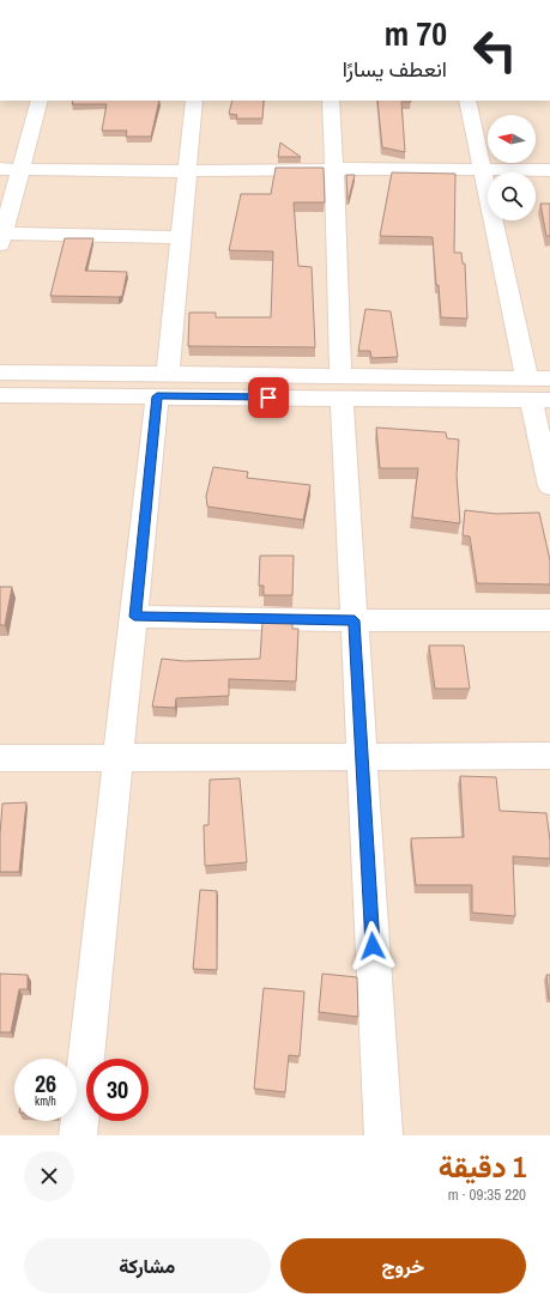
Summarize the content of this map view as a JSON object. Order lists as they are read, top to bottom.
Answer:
{
  "north": "left",
  "page": {
    "turn": ["70 m", "انعطف يسارًا"],
    "speed": "26 km/h",
    "limit": "30",
    "heading": ["1 دقيقة", "220 m · 09:35"],
    "buttons": ["خروج", "مشاركة"]
  }
}
